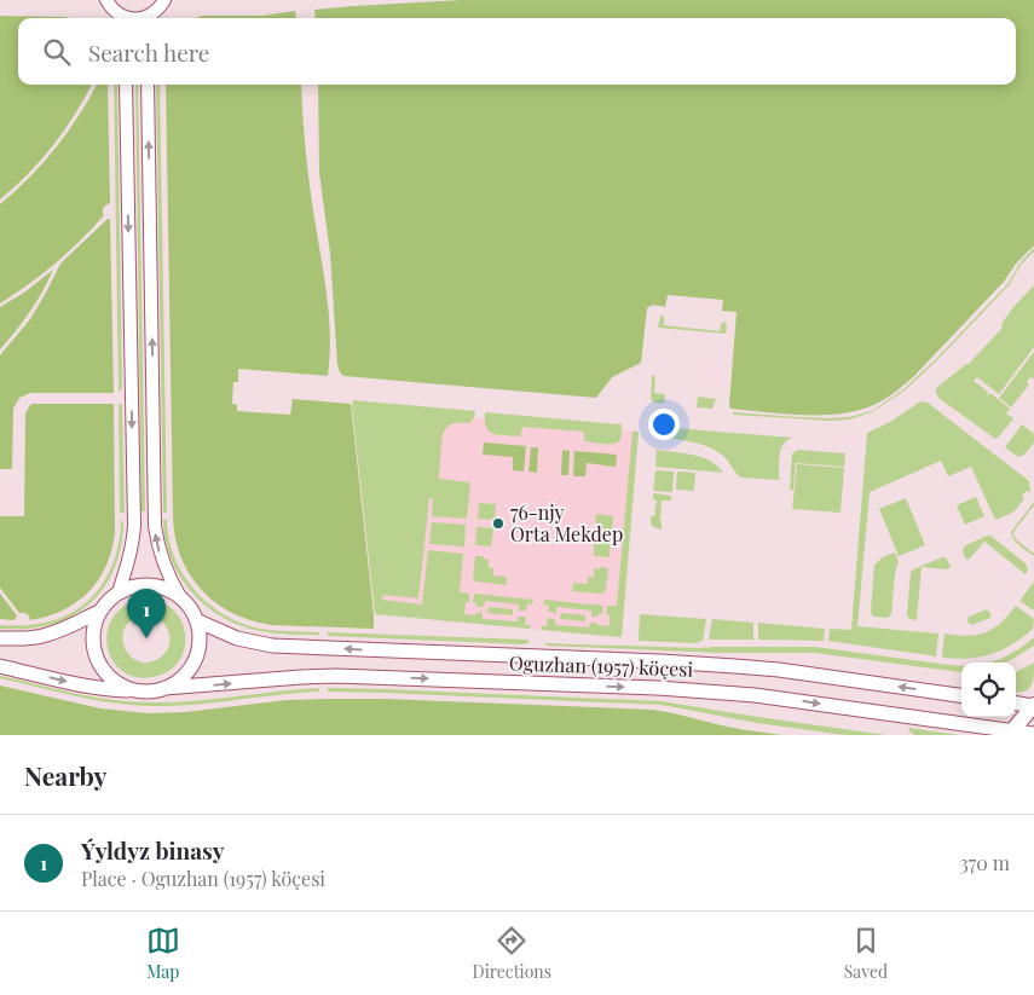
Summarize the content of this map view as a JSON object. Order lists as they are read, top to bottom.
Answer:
{
  "streets": {
    "main road": ["Oguzhan (1957) köçesi"]
  },
  "places": ["76-njy Orta Mekdep"],
  "page": {
    "search": "Search here",
    "pins": "1",
    "heading": "Nearby",
    "list": [
      {
        "mark": "1",
        "name": "Ýyldyz binasy",
        "note": "Place · Oguzhan (1957) köçesi",
        "value": "370 m"
      }
    ],
    "nav": ["Map", "Directions", "Saved"]
  }
}
